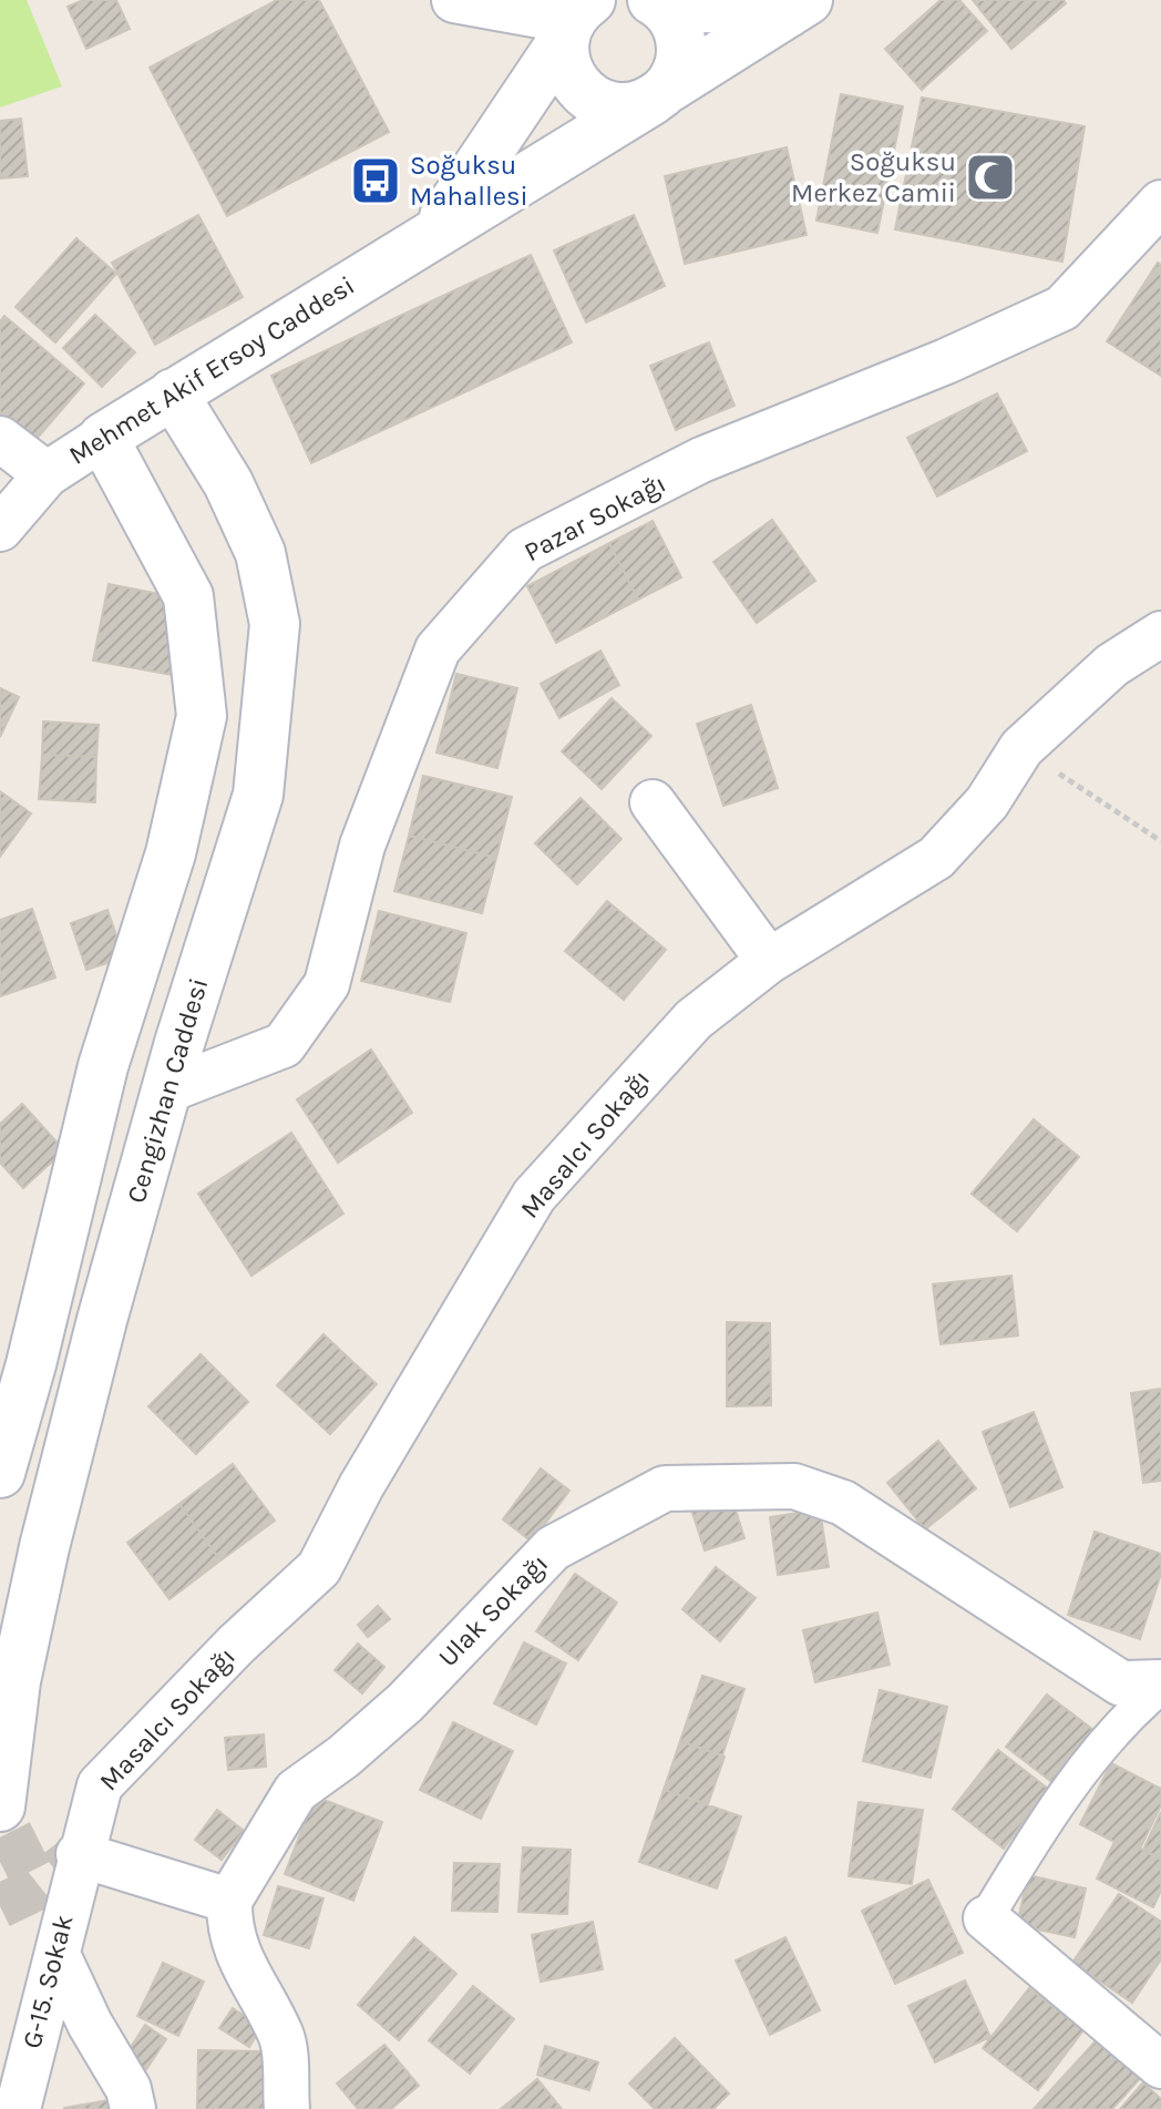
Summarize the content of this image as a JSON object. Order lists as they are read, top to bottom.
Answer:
{
  "streets": {
    "main road": ["Mehmet Akif Ersoy Caddesi", "Cengizhan Caddesi"],
    "street": [
      "Pazar Sokağı",
      "Masalcı Sokağı",
      "Ulak Sokağı",
      "G-15. Sokak"
    ]
  },
  "crossings": [
    ["Mehmet Akif Ersoy Caddesi", "Cengizhan Caddesi"],
    ["Pazar Sokağı", "Cengizhan Caddesi"],
    ["Masalcı Sokağı", "G-15. Sokak"]
  ],
  "places": {
    "mosque": ["Soğuksu Merkez Camii"],
    "bus stop": ["Soğuksu Mahallesi"]
  }
}
